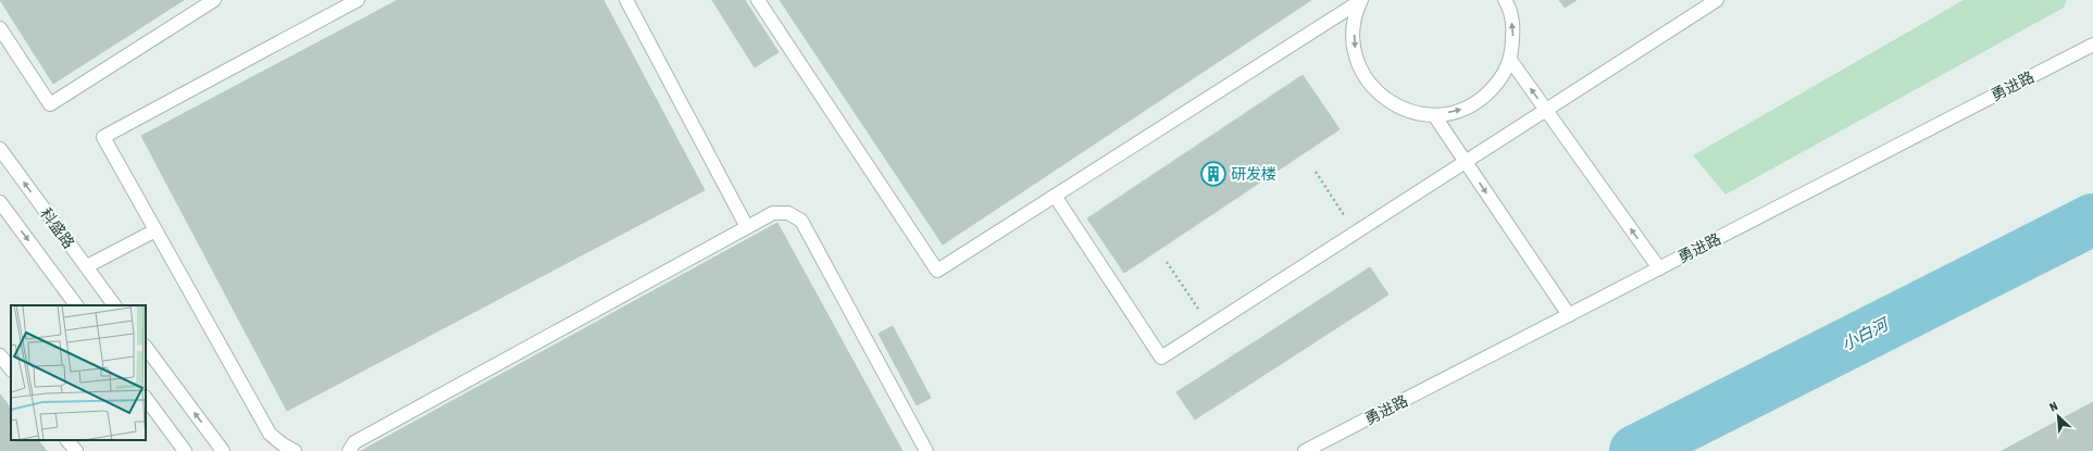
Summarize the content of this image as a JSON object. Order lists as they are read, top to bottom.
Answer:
{
  "streets": {
    "street": ["勇进路", "科盛路"]
  },
  "water": ["小白河"],
  "places": {
    "building": ["研发楼"]
  },
  "north": "top left"
}
